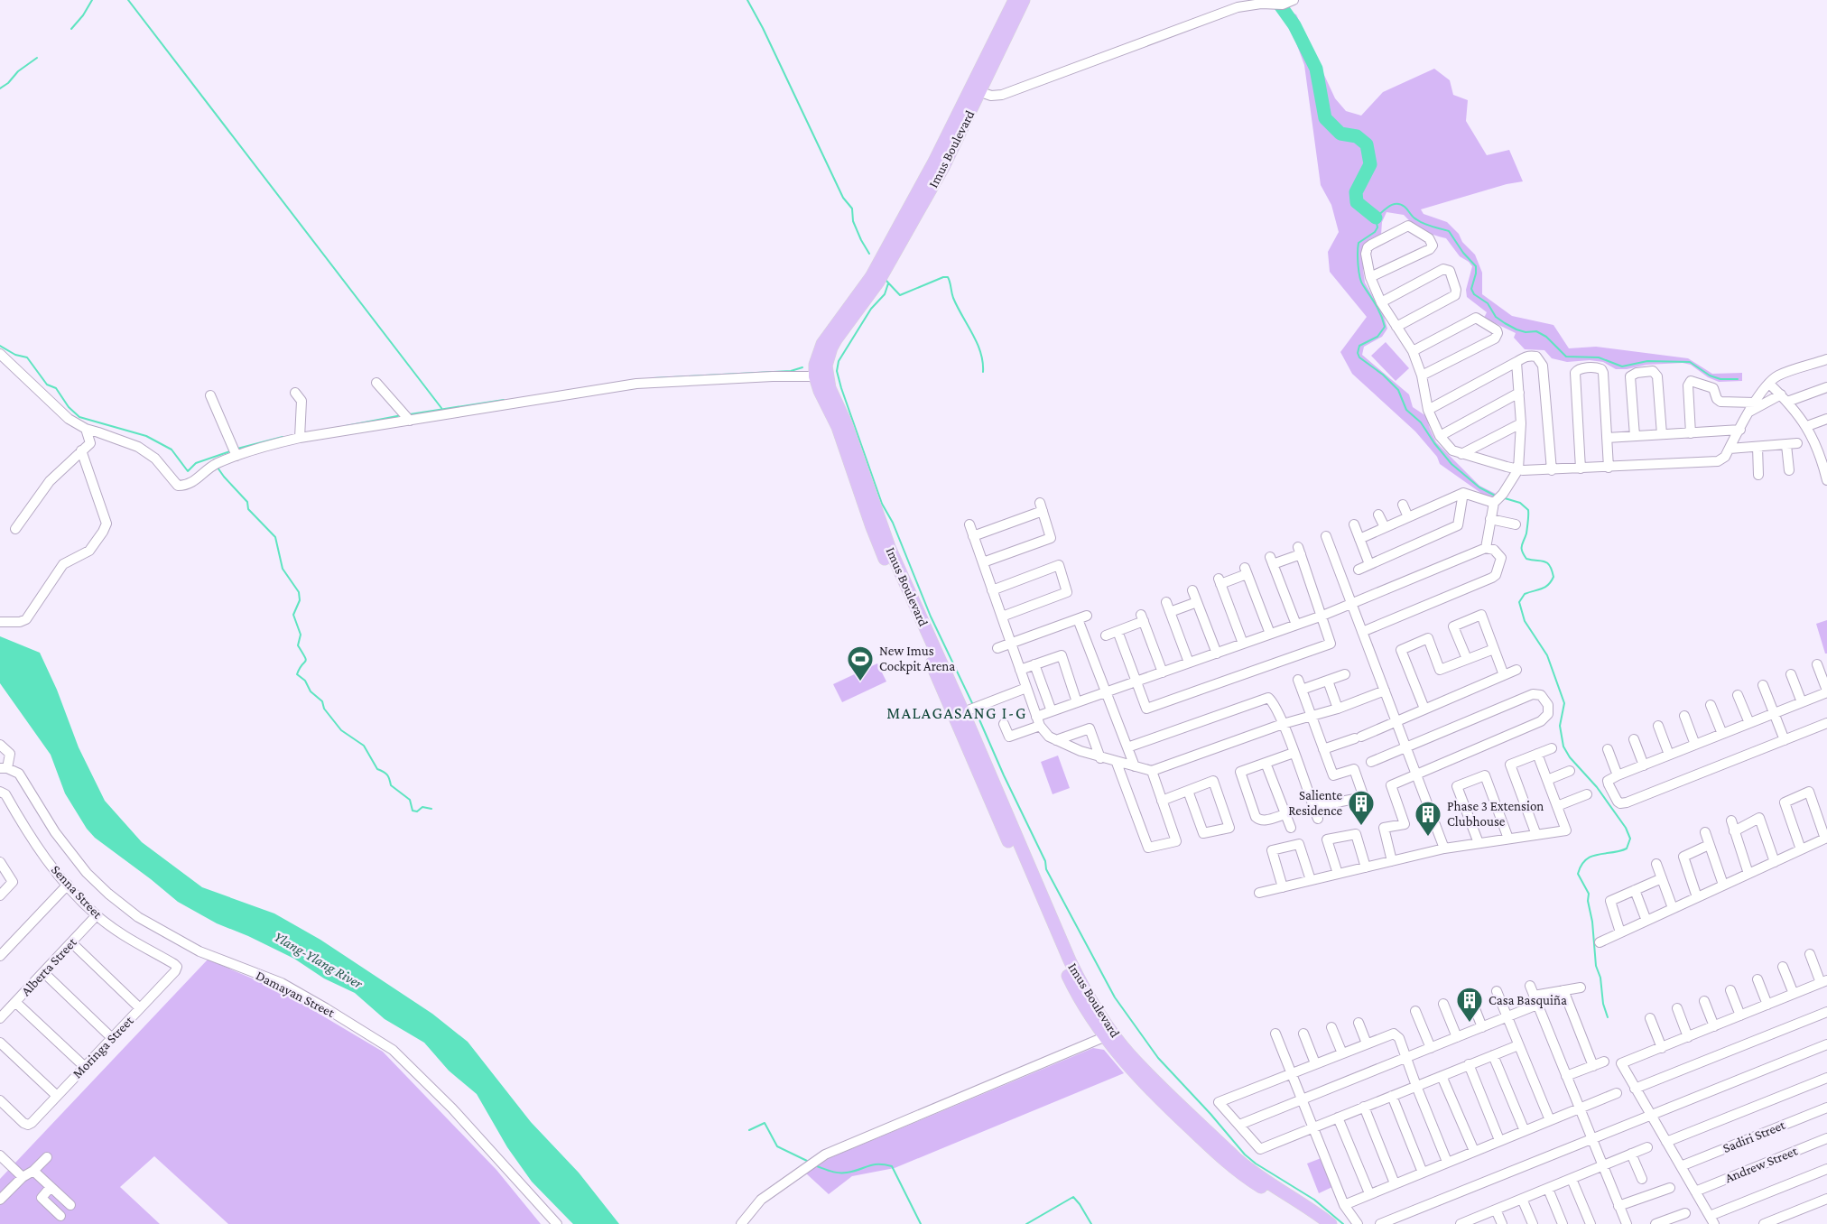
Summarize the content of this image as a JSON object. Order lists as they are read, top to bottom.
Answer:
{
  "streets": {
    "main road": ["Imus Boulevard"],
    "street": [
      "Senna Street",
      "Alberta Street",
      "Damayan Street",
      "Moringa Street",
      "Sadiri Street",
      "Andrew Street"
    ]
  },
  "crossings": [
    ["Senna Street", "Alberta Street"],
    ["Senna Street", "Moringa Street"]
  ],
  "districts": ["MALAGASANG I-G"],
  "water": ["Ylang-Ylang River"],
  "places": {
    "sports": ["New Imus Cockpit Arena"],
    "building": ["Saliente Residence", "Phase 3 Extension Clubhouse", "Casa Basquiña"]
  }
}
